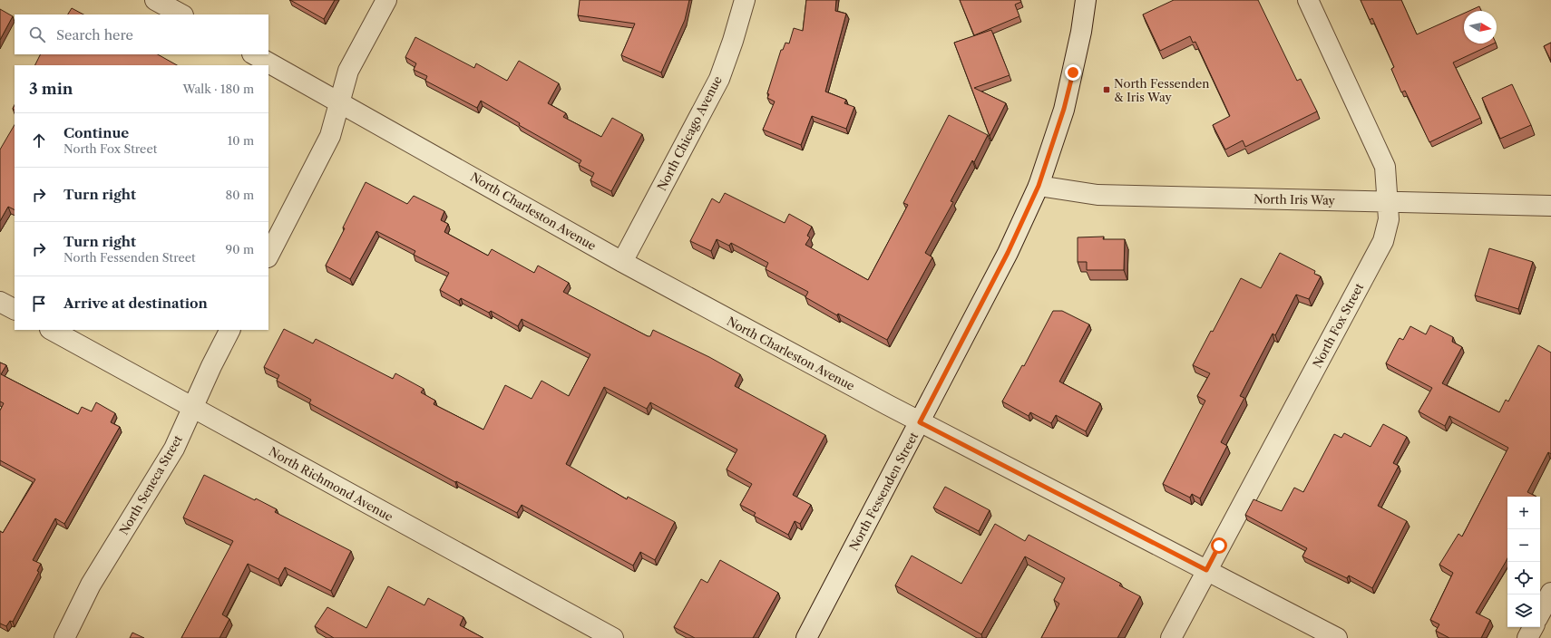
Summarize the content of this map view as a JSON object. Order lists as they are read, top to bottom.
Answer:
{
  "streets": {
    "street": [
      "North Chicago Avenue",
      "North Iris Way",
      "North Charleston Avenue",
      "North Fox Street",
      "North Richmond Avenue",
      "North Seneca Street",
      "North Fessenden Street"
    ]
  },
  "crossings": [
    ["North Chicago Avenue", "North Charleston Avenue"],
    ["North Iris Way", "North Fox Street"],
    ["North Iris Way", "North Fessenden Street"],
    ["North Charleston Avenue", "North Fox Street"],
    ["North Charleston Avenue", "North Fessenden Street"],
    ["North Richmond Avenue", "North Seneca Street"]
  ],
  "places": {
    "transit": ["North Fessenden & Iris Way"]
  },
  "north": "right",
  "page": {
    "search": "Search here",
    "heading": ["3 min", "Walk · 180 m"],
    "list": [
      ["Continue", "North Fox Street", "10 m"],
      ["Turn right", "80 m"],
      ["Turn right", "North Fessenden Street", "90 m"],
      "Arrive at destination"
    ],
    "map_buttons": ["+", "−"]
  }
}
